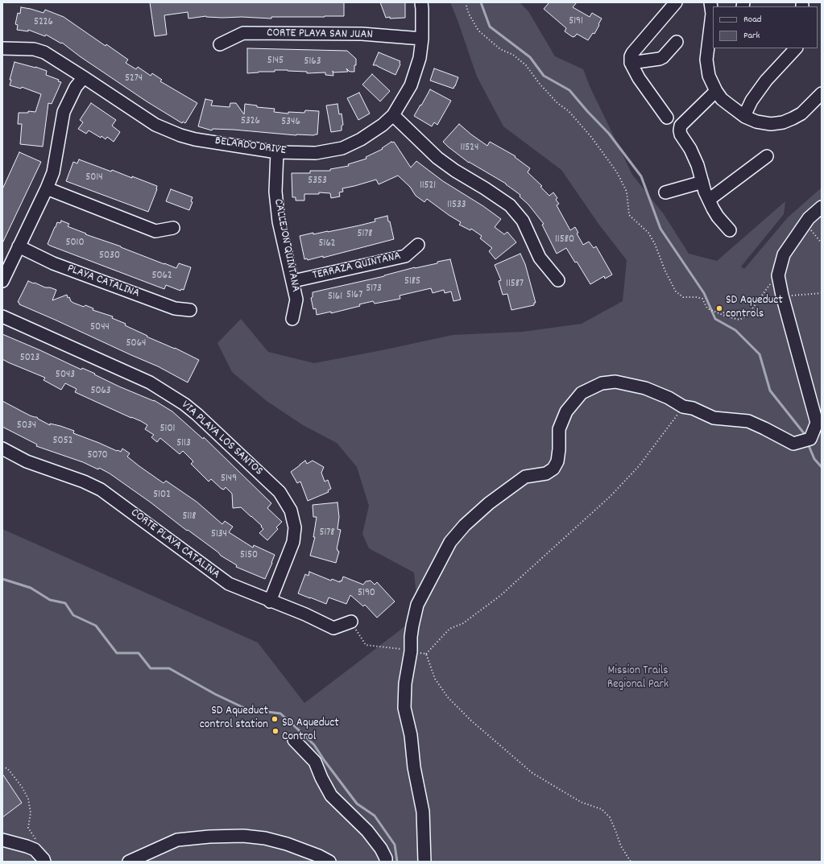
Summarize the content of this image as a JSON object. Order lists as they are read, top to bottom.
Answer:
{
  "streets": {
    "street": [
      "CORTE PLAYA SAN JUAN",
      "BELARDO DRIVE",
      "CALLEJON QUINTANA",
      "TERRAZA QUINTANA",
      "PLAYA CATALINA",
      "VIA PLAYA LOS SANTOS",
      "CORTE PLAYA CATALINA"
    ]
  },
  "crossings": [
    ["CORTE PLAYA SAN JUAN", "BELARDO DRIVE"],
    ["BELARDO DRIVE", "CALLEJON QUINTANA"],
    ["CALLEJON QUINTANA", "TERRAZA QUINTANA"],
    ["VIA PLAYA LOS SANTOS", "CORTE PLAYA CATALINA"]
  ],
  "parks": ["Mission Trails Regional Park"],
  "places": ["SD Aqueduct controls", "SD Aqueduct control station", "SD Aqueduct Control"],
  "house_numbers": [
    "5191",
    "5226",
    "5145",
    "5163",
    "5274",
    "5326",
    "5346",
    "11524",
    "5014",
    "5353",
    "11521",
    "11533",
    "5178",
    "11580",
    "5010",
    "5162",
    "5030",
    "5062",
    "5185",
    "11587",
    "5173",
    "5167",
    "5161",
    "5044",
    "5064",
    "5023",
    "5043",
    "5063",
    "5034",
    "5101",
    "5052",
    "5113",
    "5070",
    "5149",
    "5102",
    "5118",
    "5178",
    "5134",
    "5150",
    "5190"
  ],
  "legend": ["Road", "Park"]
}
